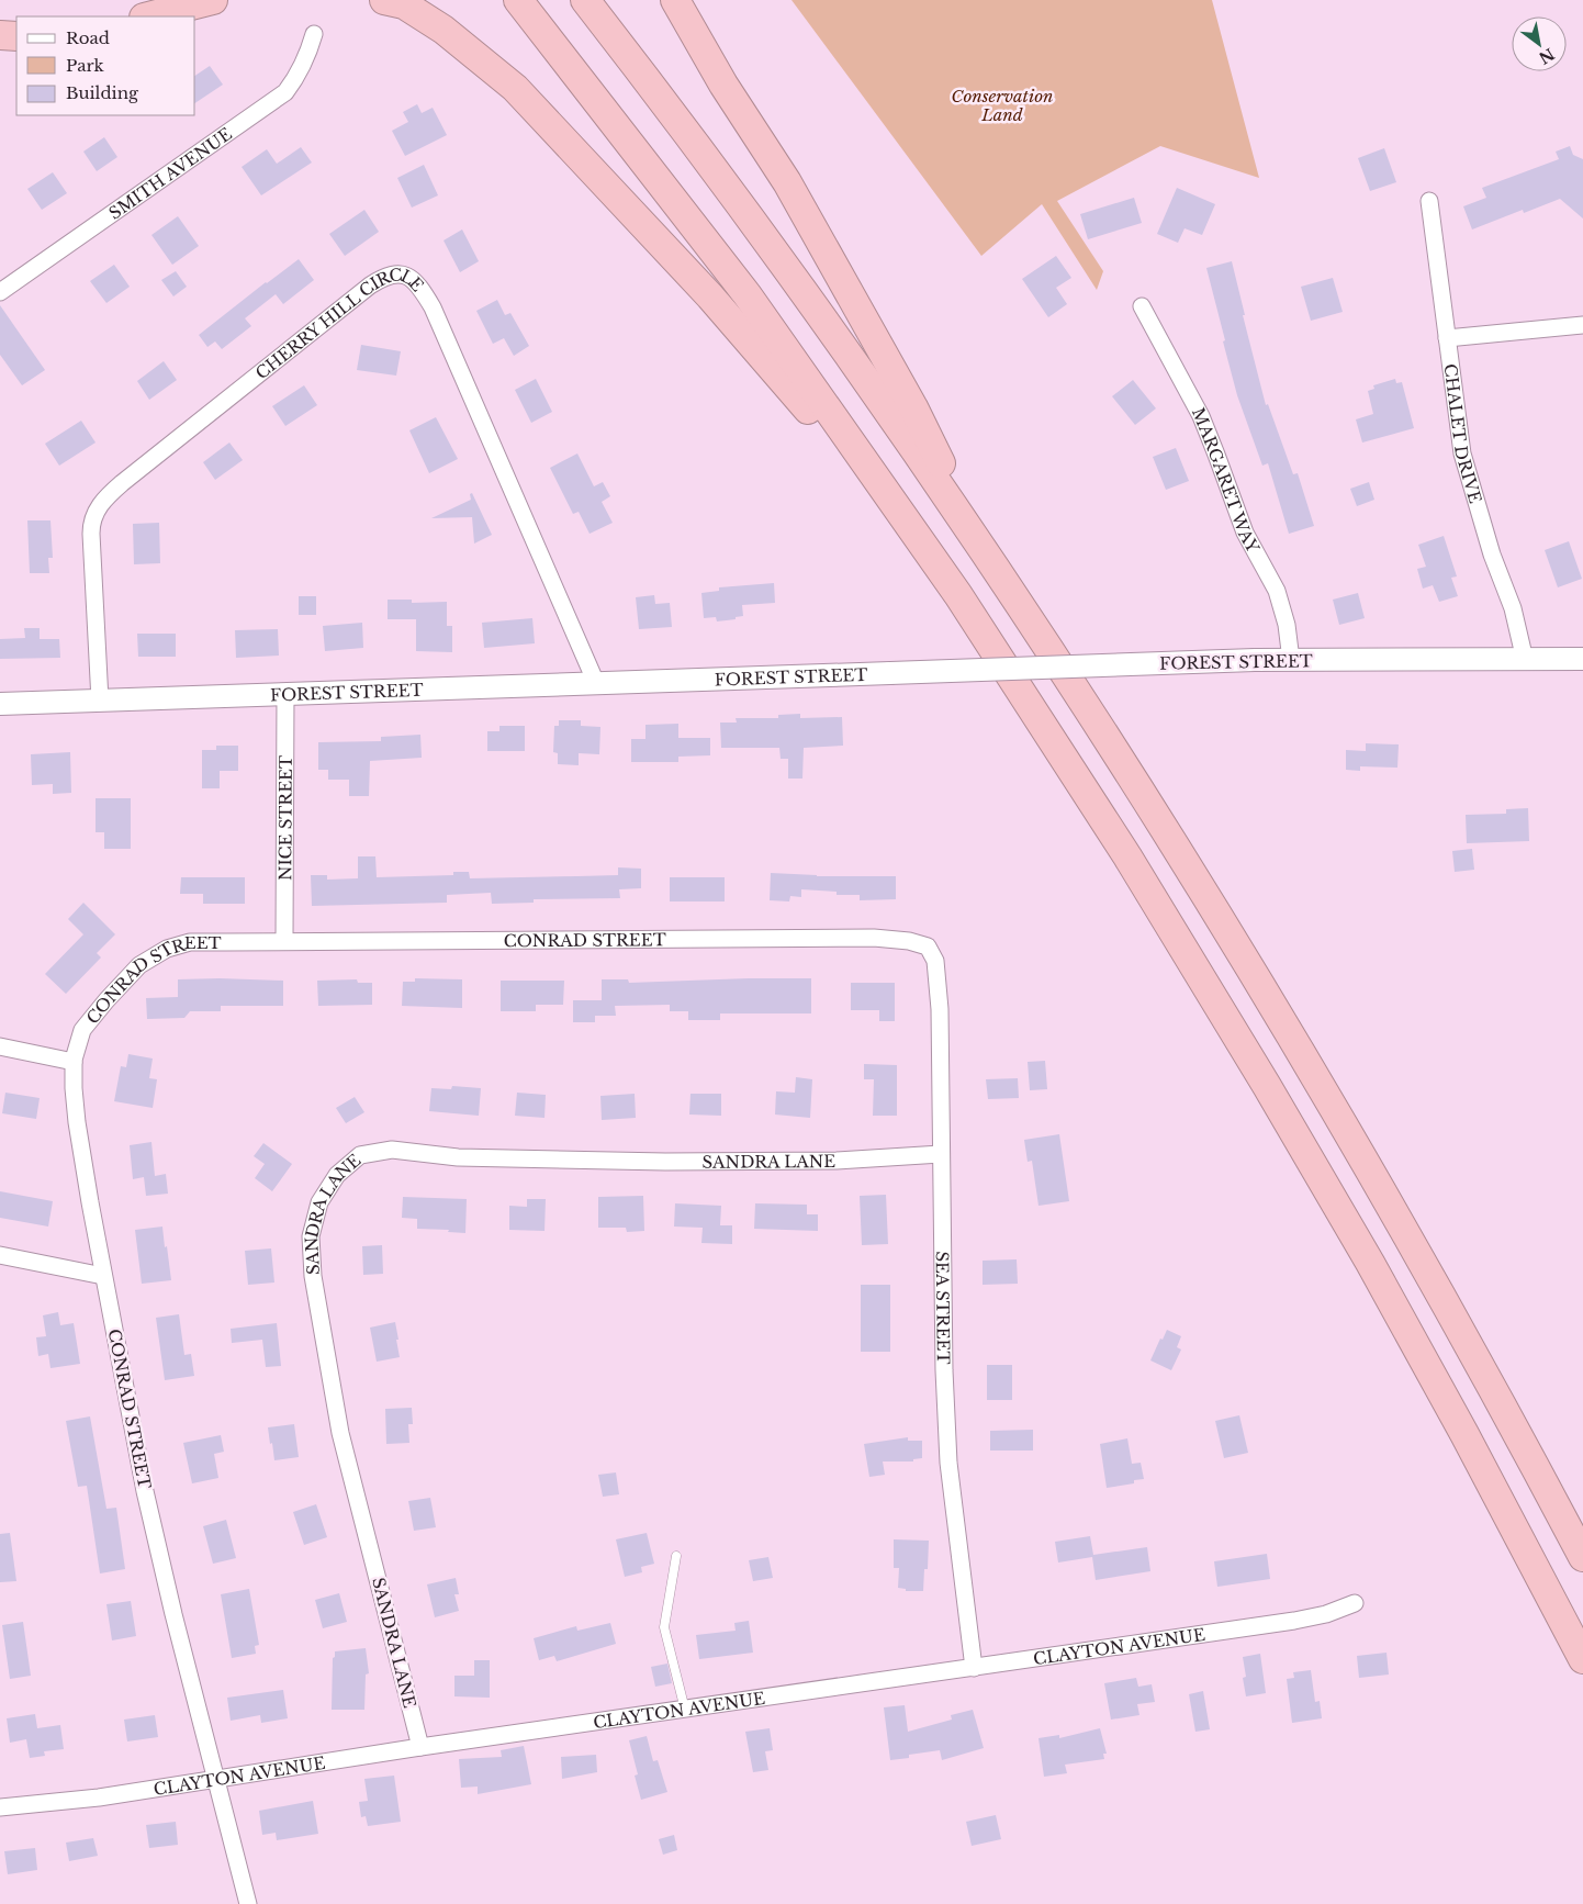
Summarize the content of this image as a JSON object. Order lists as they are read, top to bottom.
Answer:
{
  "streets": {
    "street": [
      "SMITH AVENUE",
      "CHERRY HILL CIRCLE",
      "CHALET DRIVE",
      "MARGARET WAY",
      "FOREST STREET",
      "NICE STREET",
      "CONRAD STREET",
      "SANDRA LANE",
      "SEA STREET",
      "CLAYTON AVENUE"
    ]
  },
  "crossings": [
    ["CHERRY HILL CIRCLE", "FOREST STREET"],
    ["CHALET DRIVE", "FOREST STREET"],
    ["MARGARET WAY", "FOREST STREET"],
    ["FOREST STREET", "NICE STREET"],
    ["NICE STREET", "CONRAD STREET"],
    ["CONRAD STREET", "SEA STREET"],
    ["CONRAD STREET", "CLAYTON AVENUE"],
    ["SANDRA LANE", "SEA STREET"],
    ["SANDRA LANE", "CLAYTON AVENUE"],
    ["SEA STREET", "CLAYTON AVENUE"]
  ],
  "parks": ["Conservation Land"],
  "legend": ["Road", "Park", "Building"],
  "north": "bottom right"
}
